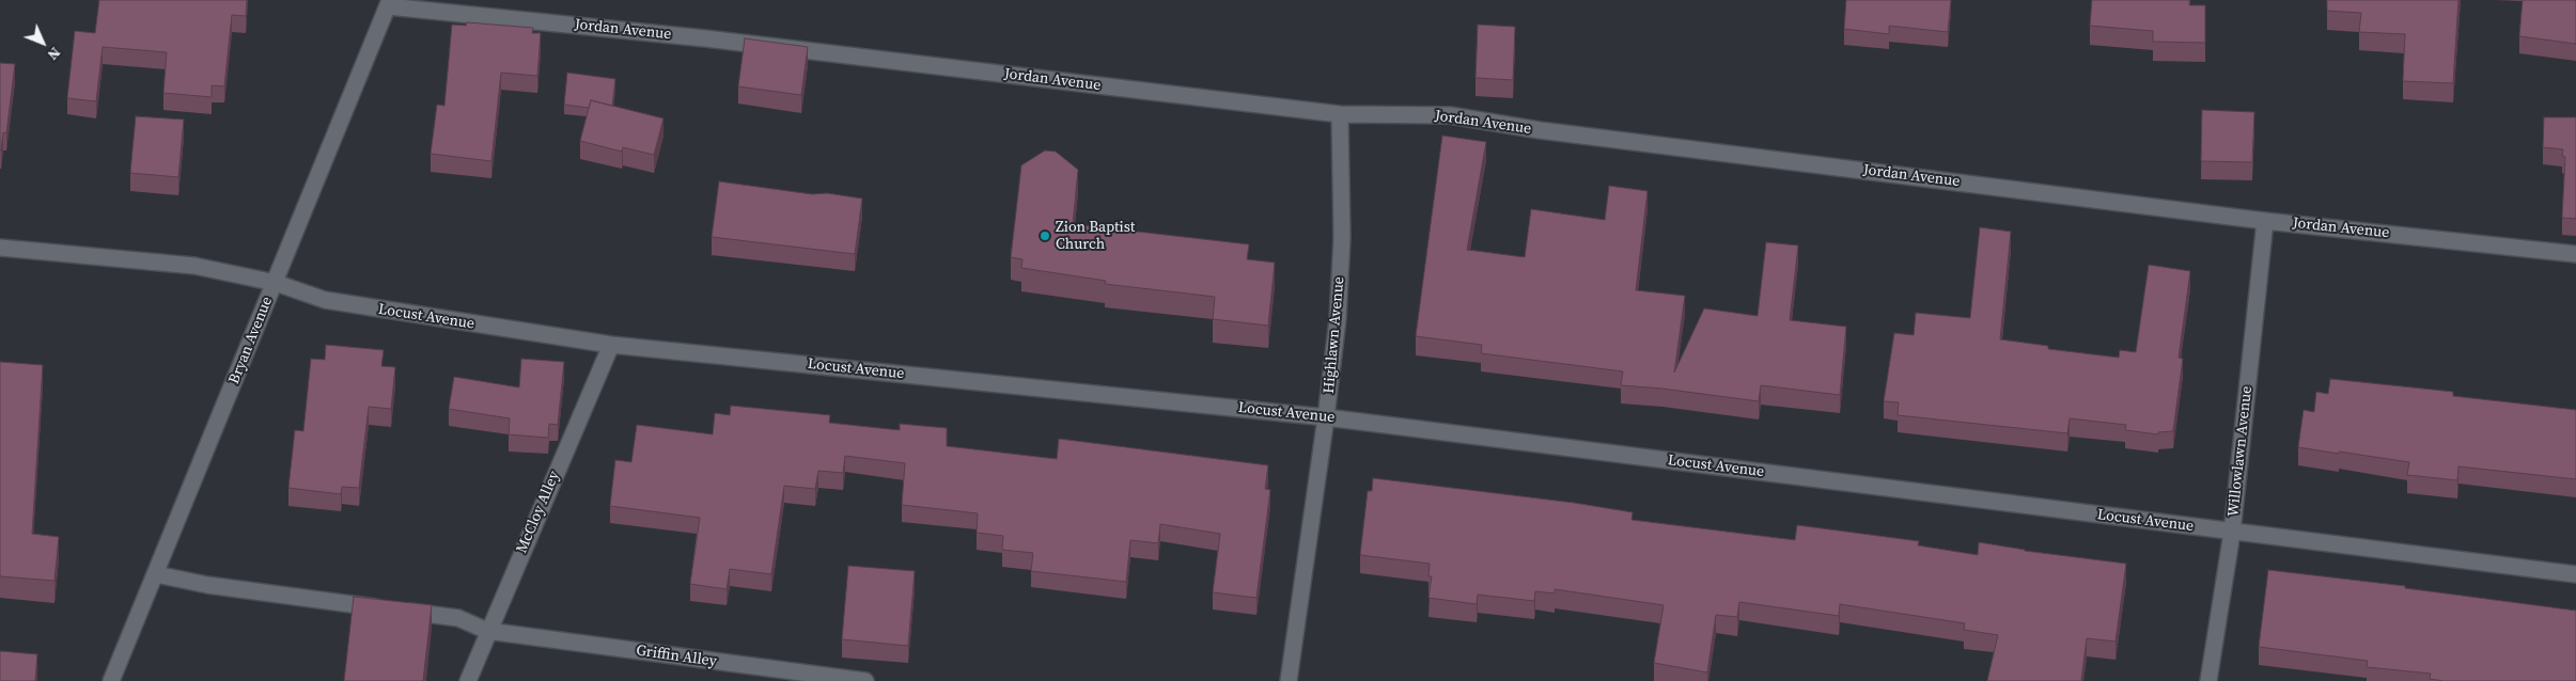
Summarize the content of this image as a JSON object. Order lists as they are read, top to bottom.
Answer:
{
  "streets": {
    "street": [
      "Jordan Avenue",
      "Locust Avenue",
      "Highlawn Avenue",
      "Bryan Avenue",
      "Willowlawn Avenue",
      "McCloy Alley",
      "Griffin Alley"
    ]
  },
  "crossings": [
    ["Jordan Avenue", "Highlawn Avenue"],
    ["Jordan Avenue", "Bryan Avenue"],
    ["Jordan Avenue", "Willowlawn Avenue"],
    ["Locust Avenue", "Highlawn Avenue"],
    ["Locust Avenue", "Bryan Avenue"],
    ["Locust Avenue", "Willowlawn Avenue"],
    ["Locust Avenue", "McCloy Alley"],
    ["Bryan Avenue", "Griffin Alley"],
    ["McCloy Alley", "Griffin Alley"]
  ],
  "places": ["Zion Baptist Church"],
  "north": "bottom right"
}
